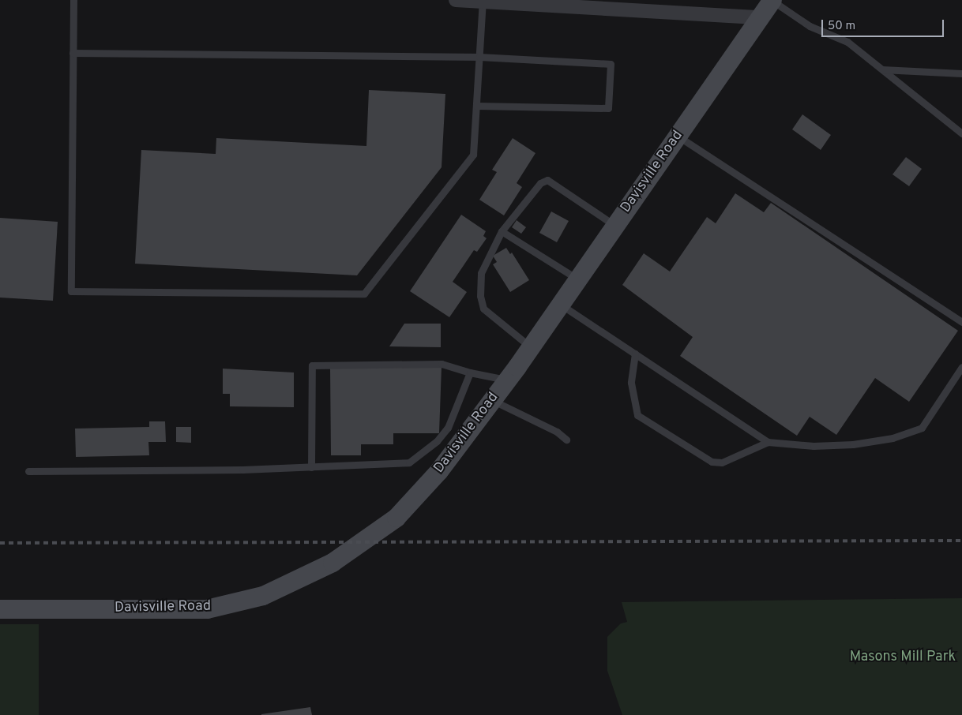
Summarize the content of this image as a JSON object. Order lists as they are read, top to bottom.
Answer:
{
  "streets": {
    "street": ["Davisville Road"]
  },
  "parks": ["Masons Mill Park"],
  "scale_bar": "50 m"
}
